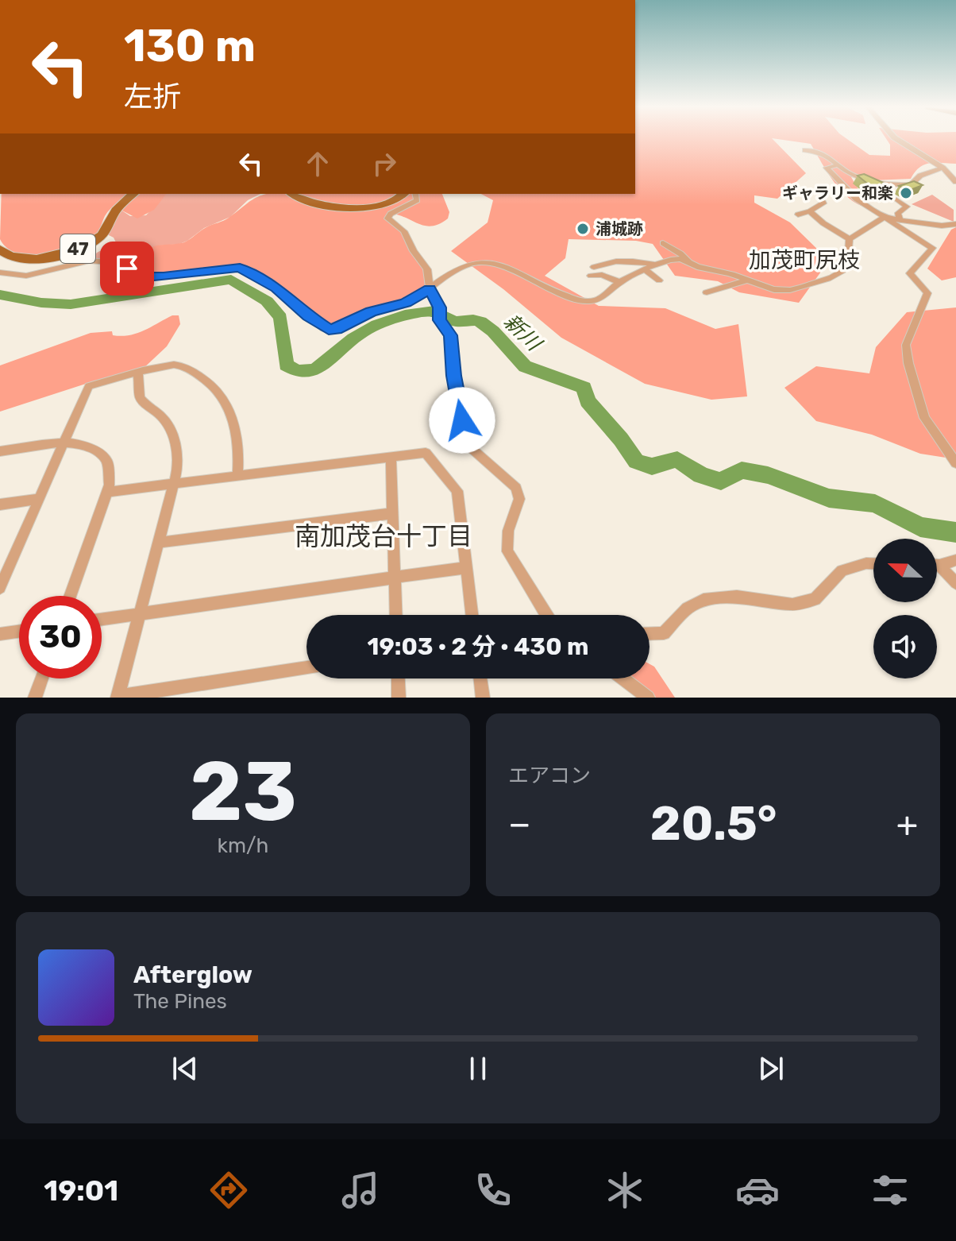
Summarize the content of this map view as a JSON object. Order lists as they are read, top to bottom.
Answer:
{
  "streets": {
    "main road": ["47"]
  },
  "districts": ["加茂町尻枝", "南加茂台十丁目"],
  "water": ["新川"],
  "places": ["ギャラリー和楽", "浦城跡"],
  "north": "left",
  "page": {
    "turn": ["130 m", "左折"],
    "limit": "30",
    "trip": "19:03 · 2 分 · 430 m",
    "tile": [
      ["23", "km/h"],
      "エアコン"
    ],
    "heat": ["−", "20.5°", "+"],
    "song": ["Afterglow", "The Pines"],
    "tabs": "19:01"
  }
}
